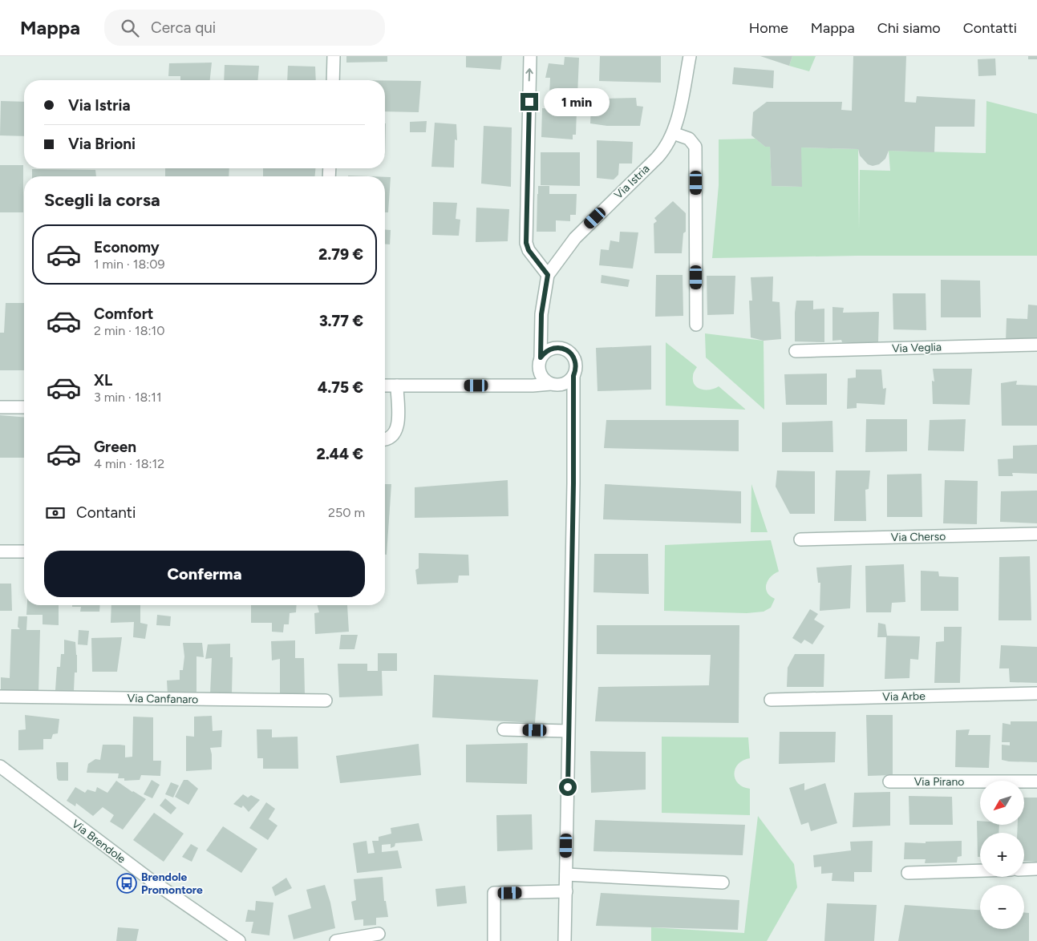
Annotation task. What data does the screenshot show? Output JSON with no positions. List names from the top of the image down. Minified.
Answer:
{"streets":{"street":["Via Istria","Via Veglia","Via Cherso","Via Arbe","Via Canfanaro","Via Pirano","Via Brendole"]},"places":{"bus stop":["Brendole Promontore"]},"north":"bottom left","page":{"header":"Mappa","search":"Cerca qui","nav":["Home","Mappa","Chi siamo","Contatti"],"banner":["Via Istria","Via Brioni"],"bubble":"1 min","heading":"Scegli la corsa","list":[{"name":"Economy","note":"1 min · 18:09","value":"2.79 €"},{"name":"Comfort","note":"2 min · 18:10","value":"3.77 €"},{"name":"XL","note":"3 min · 18:11","value":"4.75 €"},{"name":"Green","note":"4 min · 18:12","value":"2.44 €"}],"pay":["Contanti","250 m"],"buttons":"Conferma","map_buttons":["+","−"]}}
